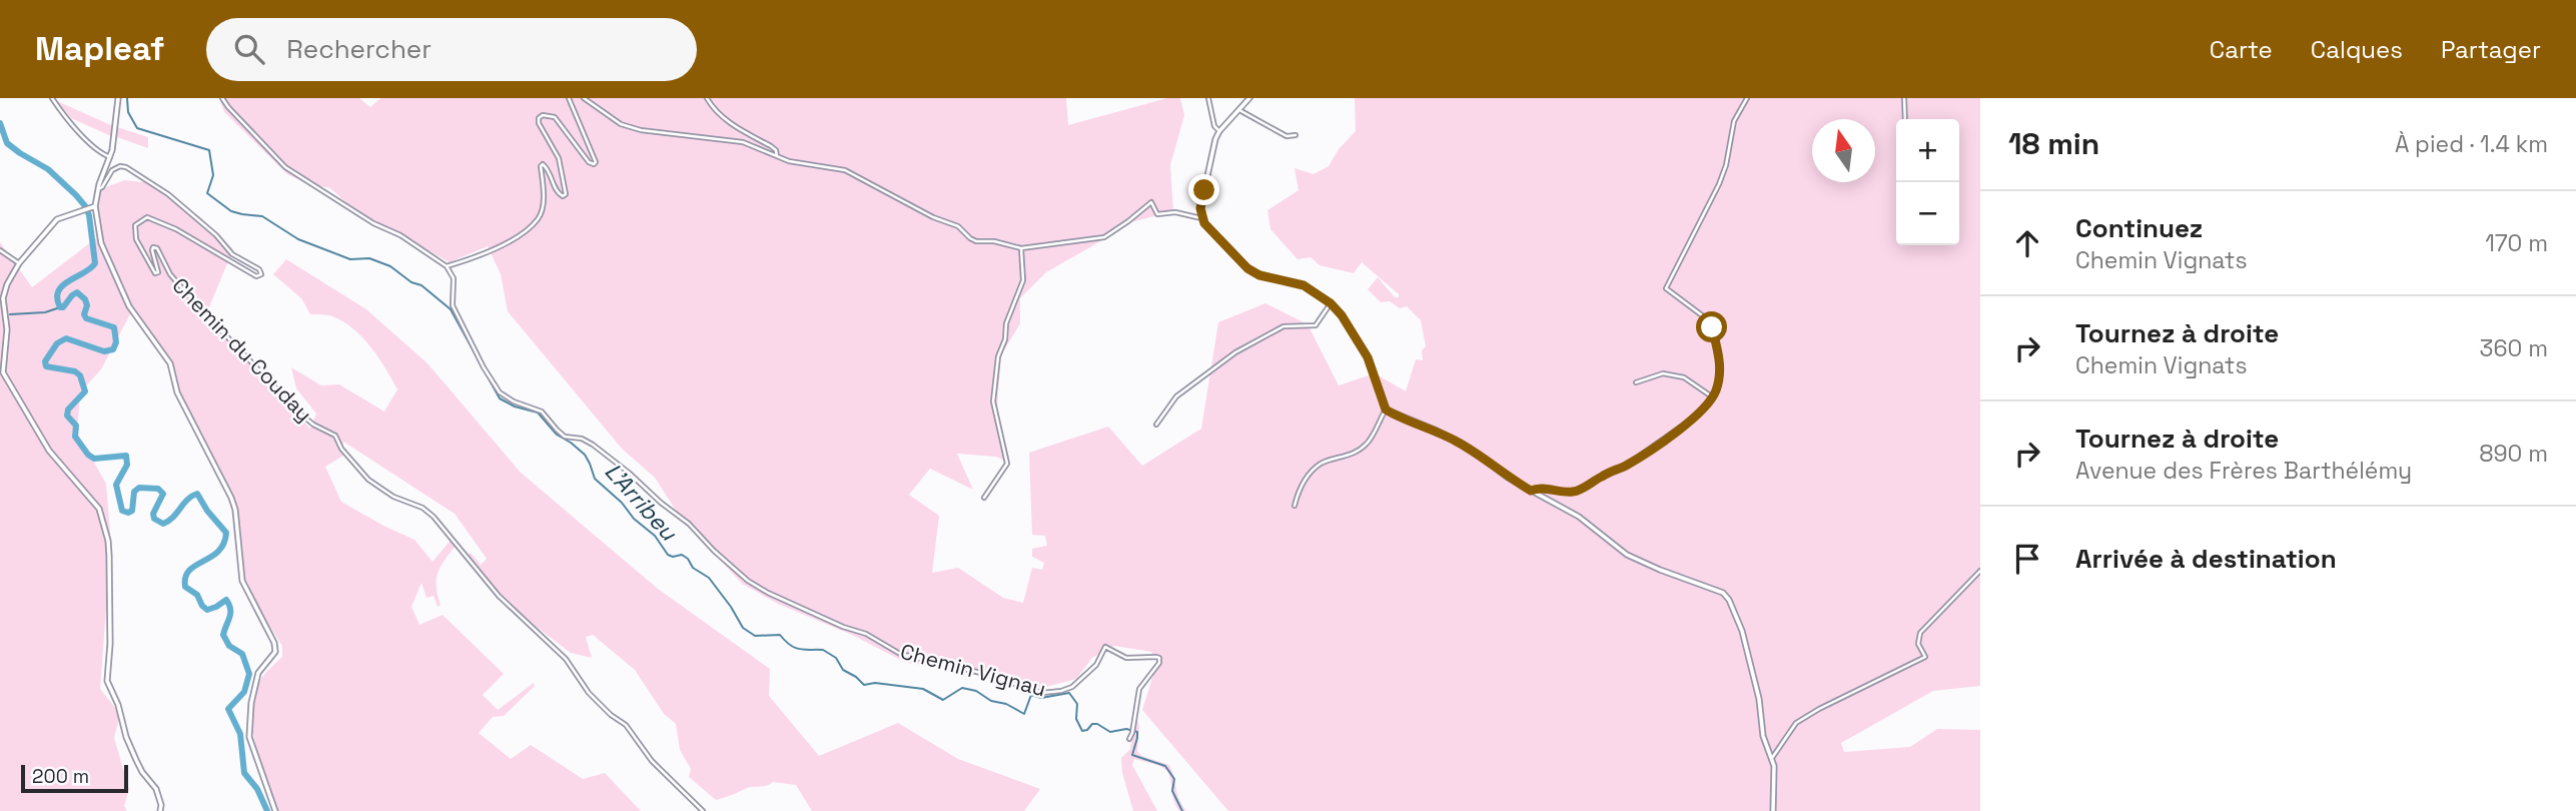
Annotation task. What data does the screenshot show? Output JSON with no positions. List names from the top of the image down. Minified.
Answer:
{"streets":{"street":["Chemin du Couday","Chemin Vignau"]},"water":["L'Arribeu"],"scale_bar":"200 m","north":"top","page":{"header":"Mapleaf","search":"Rechercher","nav":["Carte","Calques","Partager"],"heading":["18 min","À pied · 1.4 km"],"map_buttons":["+","−"],"list":[["Continuez","Chemin Vignats","170 m"],["Tournez à droite","Chemin Vignats","360 m"],["Tournez à droite","Avenue des Frères Barthélémy","890 m"],"Arrivée à destination"],"scale":"200 m"}}
